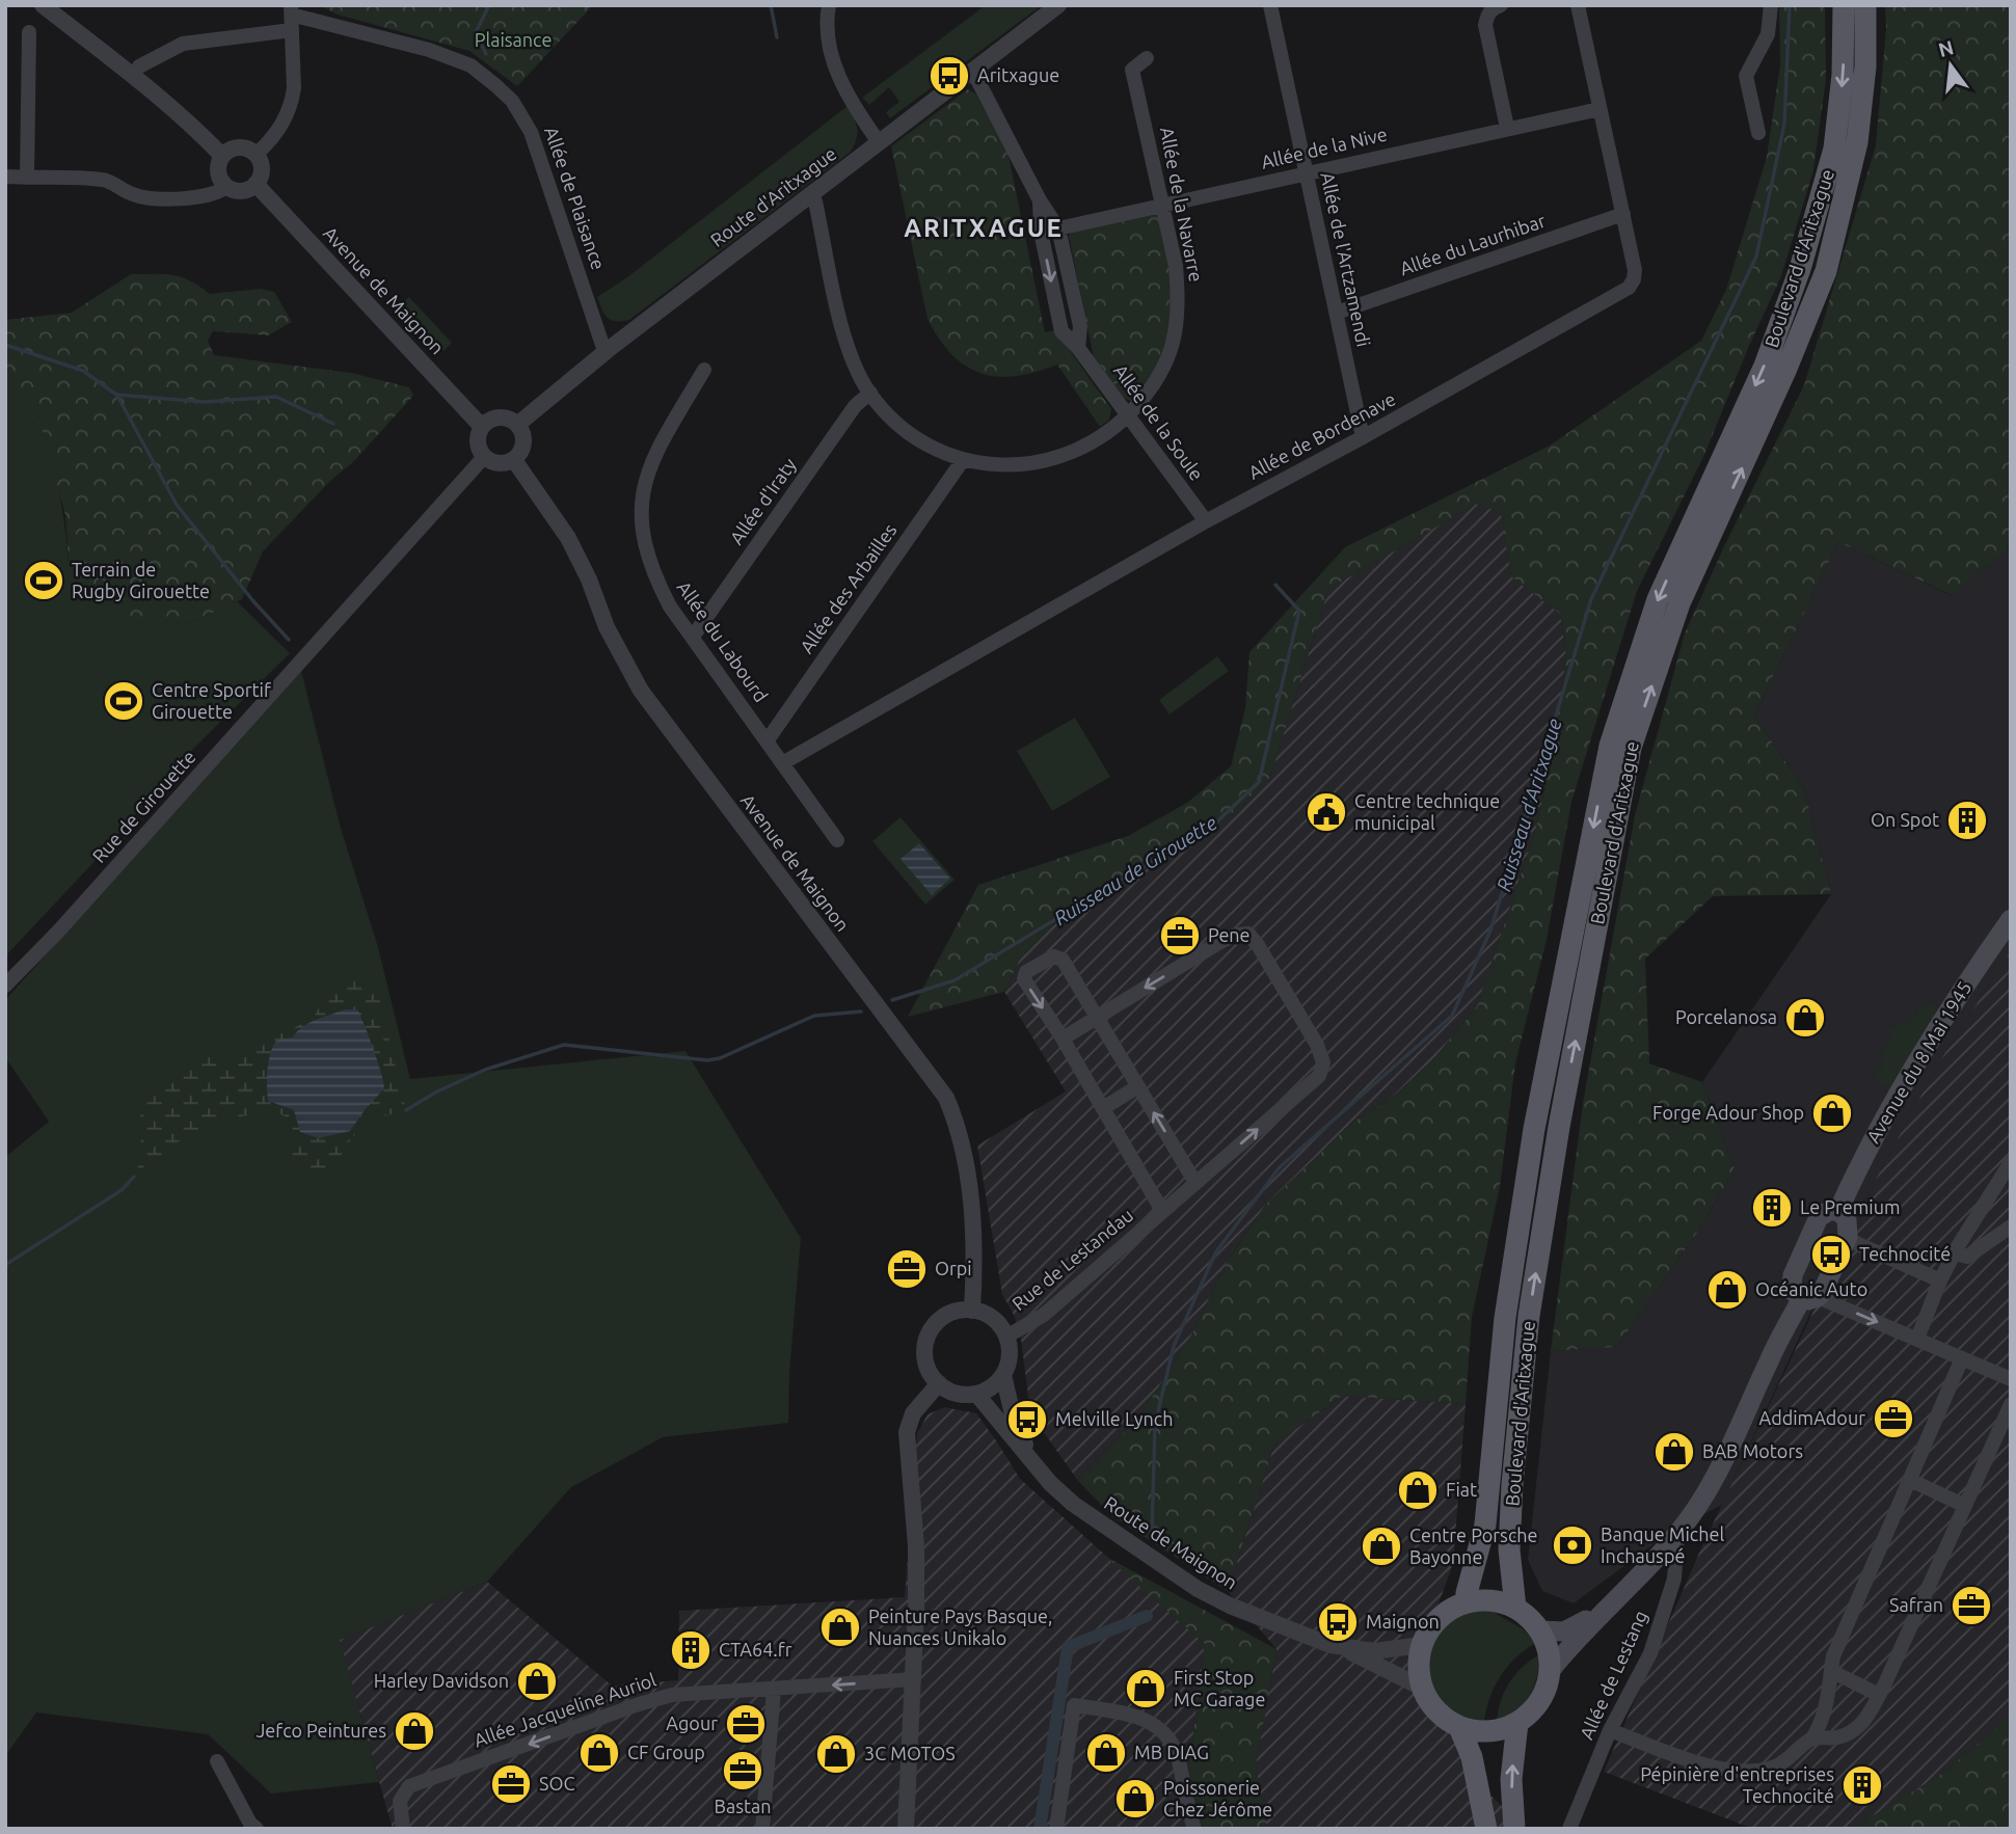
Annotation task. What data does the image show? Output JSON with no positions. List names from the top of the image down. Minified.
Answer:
{"streets":{"main road":["Boulevard d'Aritxague","Avenue du 8 Mai 1945"],"street":["Allée de la Nive","Route d'Aritxague","Allée de Plaisance","Allée de la Navarre","Allée du Laurhibar","Allée de l'Artzamendi","Avenue de Maignon","Allée de la Soule","Allée de Bordenave","Allée d'Iraty","Allée des Arbailles","Allée du Labourd","Rue de Girouette","Rue de Lestandau","Route de Maignon","Allée de Lestang","Allée Jacqueline Auriol"]},"crossings":[["Allée de la Nive","Allée de la Navarre"],["Allée de la Nive","Allée de l'Artzamendi"],["Allée de la Nive","Allée de la Soule"],["Allée de la Nive","Allée de Bordenave"],["Route d'Aritxague","Allée de Plaisance"],["Route d'Aritxague","Allée de la Navarre"],["Route d'Aritxague","Avenue de Maignon"],["Route d'Aritxague","Allée de la Soule"],["Route d'Aritxague","Rue de Girouette"],["Allée de la Navarre","Allée de la Soule"],["Allée de la Navarre","Allée d'Iraty"],["Allée de la Navarre","Allée des Arbailles"],["Allée du Laurhibar","Allée de l'Artzamendi"],["Allée du Laurhibar","Allée de Bordenave"],["Boulevard d'Aritxague","Route de Maignon"],["Allée de l'Artzamendi","Allée de Bordenave"],["Avenue de Maignon","Rue de Girouette"],["Avenue de Maignon","Rue de Lestandau"],["Avenue de Maignon","Route de Maignon"],["Allée de la Soule","Allée de Bordenave"],["Allée de Bordenave","Allée du Labourd"],["Allée d'Iraty","Allée du Labourd"],["Allée des Arbailles","Allée du Labourd"],["Rue de Lestandau","Route de Maignon"]],"one_way":["Allée Jacqueline Auriol"],"districts":["ARITXAGUE"],"water":["Ruisseau d'Aritxague","Ruisseau de Girouette"],"parks":["Plaisance"],"places":{"bus stop":["Aritxague","Technocité","Melville Lynch","Maignon"],"sports":["Terrain de Rugby Girouette","Centre Sportif Girouette"],"public building":["Centre technique municipal"],"building":["On Spot","Le Premium","CTA64.fr","Pépinière d'entreprises Technocité"],"office":["Pene","Orpi","AddimAdour","Safran","Agour","Bastan","SOC"],"shop":["Porcelanosa","Forge Adour Shop","Océanic Auto","BAB Motors","Fiat","Centre Porsche Bayonne","Peinture Pays Basque, Nuances Unikalo","Harley Davidson","First Stop MC Garage","Jefco Peintures","CF Group","MB DIAG","3C MOTOS","Poissonerie Chez Jérôme"],"bank":["Banque Michel Inchauspé"]},"north":"top"}
